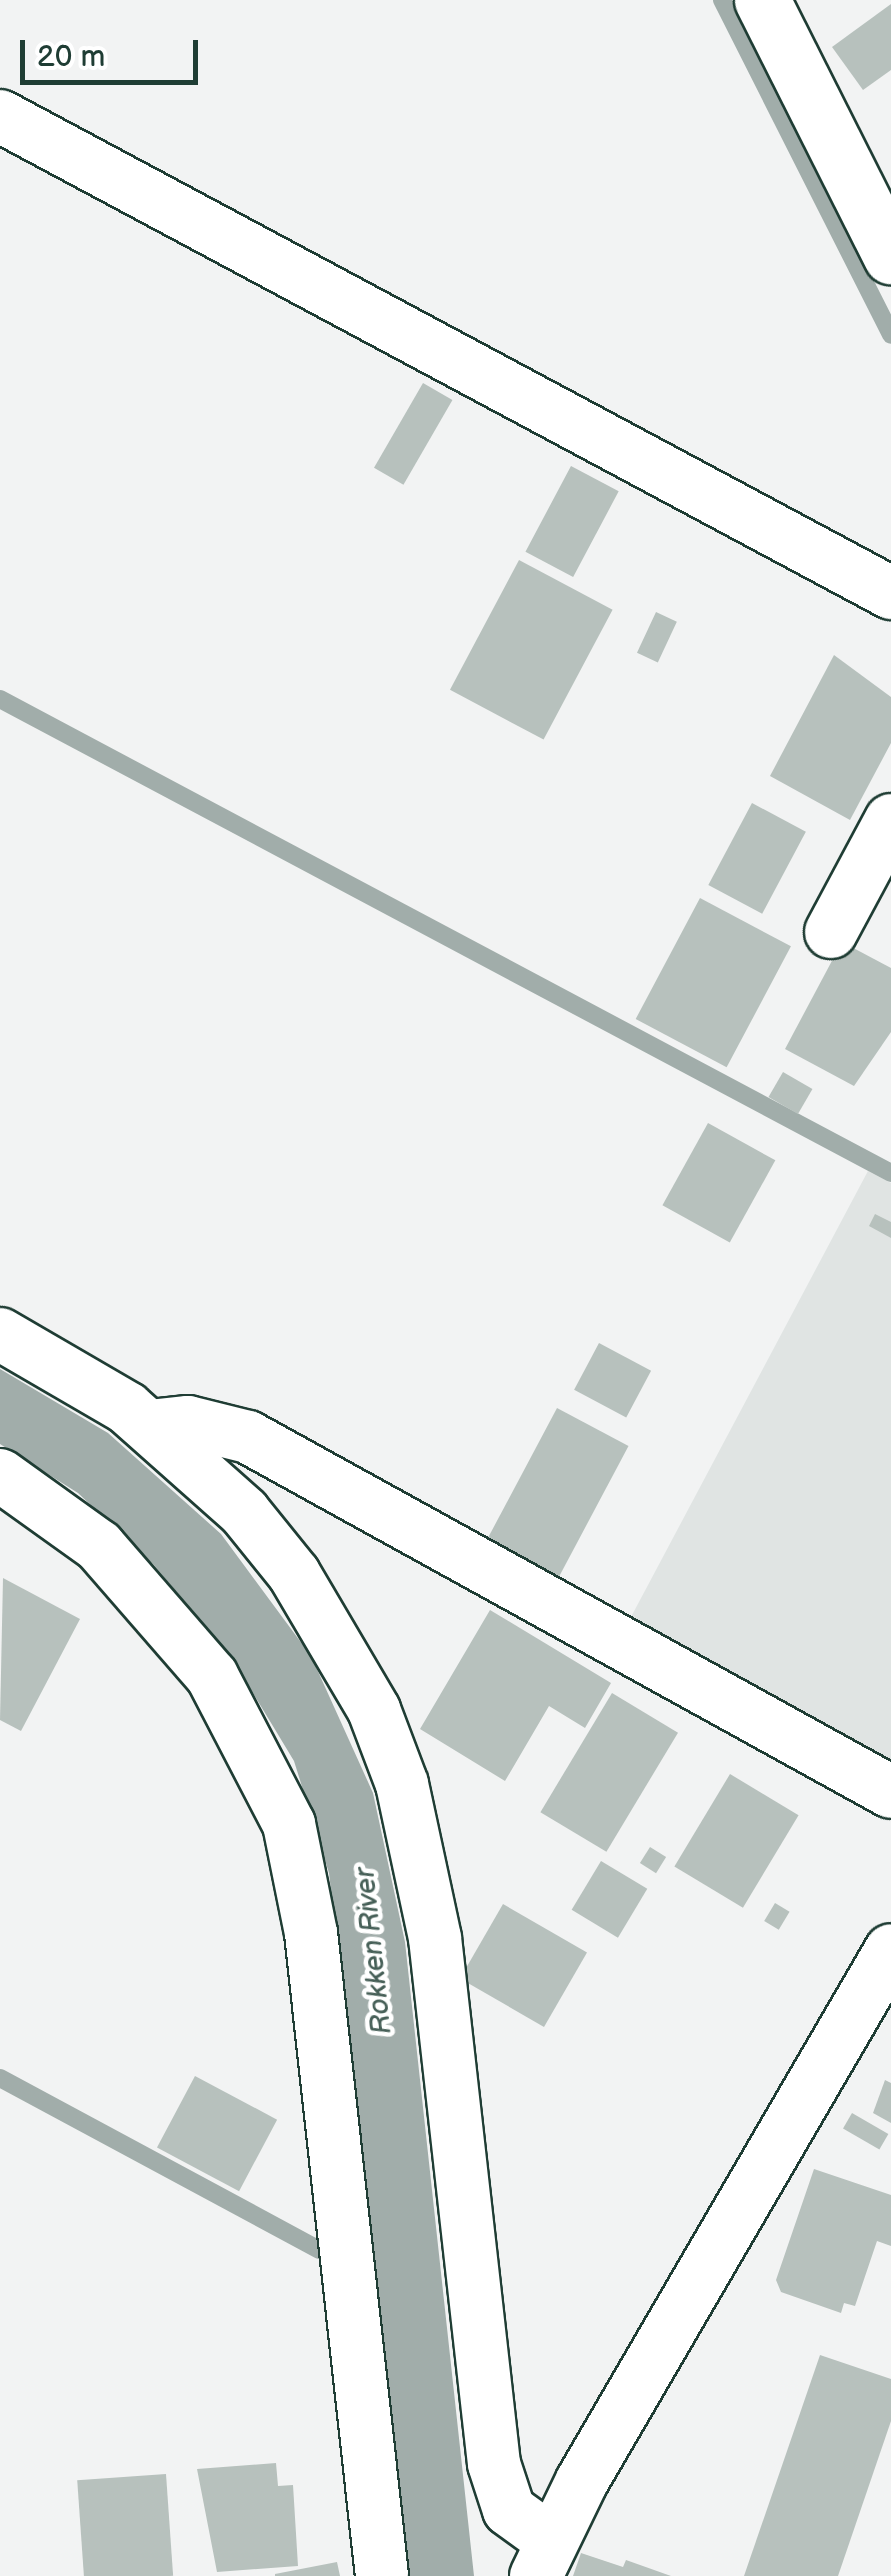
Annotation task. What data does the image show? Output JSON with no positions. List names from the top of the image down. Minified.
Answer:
{"water":["Rokken River"],"scale_bar":"20 m"}
